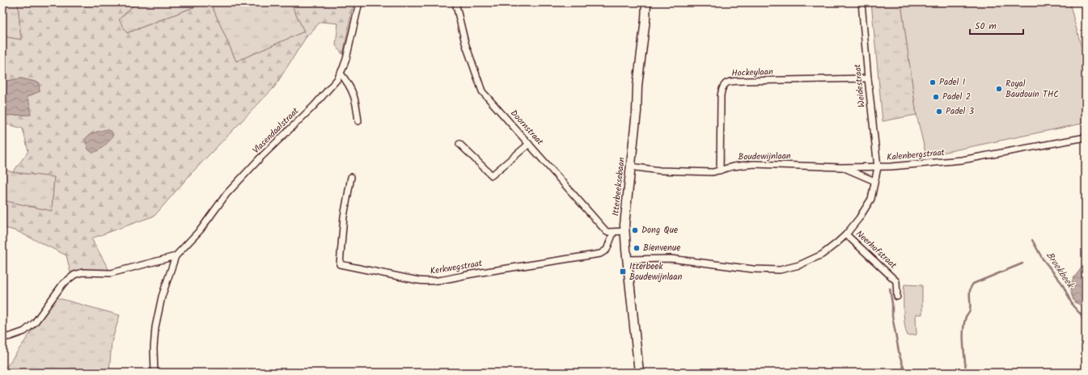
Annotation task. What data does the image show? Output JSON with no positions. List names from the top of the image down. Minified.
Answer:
{"streets":{"main road":["Itterbeeksebaan"],"street":["Hockeylaan","Weidestraat","Doornstraat","Vlasendaalstraat","Kalenbergstraat","Boudewijnlaan","Neerhofstraat","Kerkwegstraat"]},"crossings":[["Hockeylaan","Weidestraat"],["Hockeylaan","Boudewijnlaan"],["Weidestraat","Kalenbergstraat"],["Weidestraat","Boudewijnlaan"],["Doornstraat","Kerkwegstraat"],["Kalenbergstraat","Boudewijnlaan"],["Kalenbergstraat","Itterbeeksebaan"],["Kalenbergstraat","Neerhofstraat"],["Boudewijnlaan","Itterbeeksebaan"]],"water":["Broekbeek"],"places":{"other":["Padel 1","Royal Baudouin THC","Padel 2","Padel 3","Dong Que","Bienvenue"],"transit":["Itterbeek Boudewijnlaan"]},"scale_bar":"50 m"}
